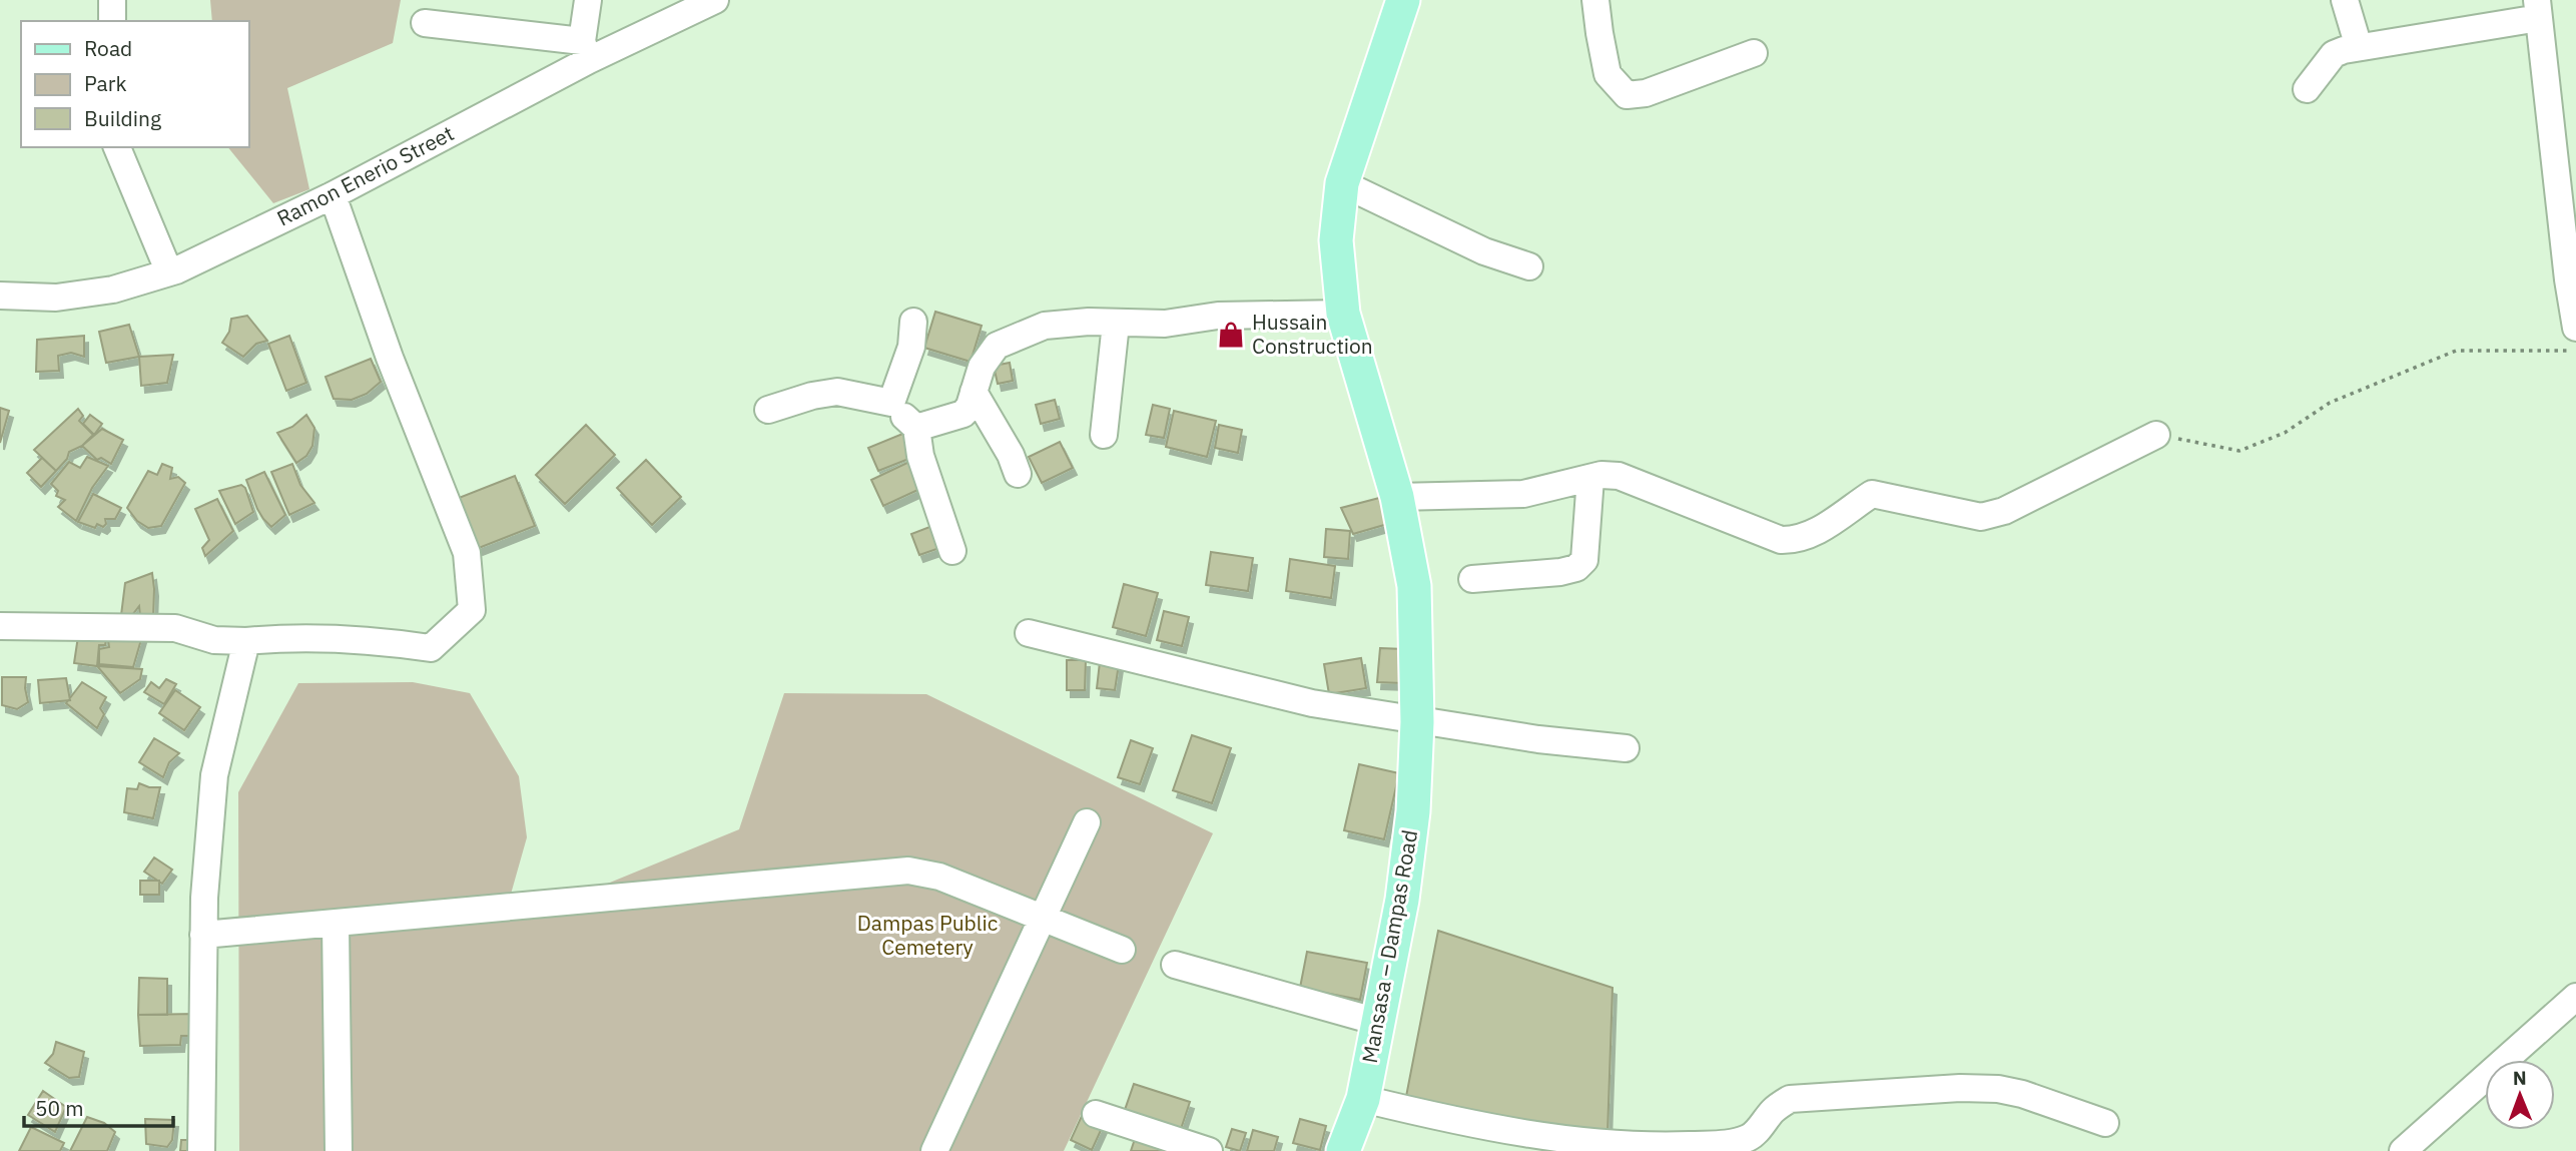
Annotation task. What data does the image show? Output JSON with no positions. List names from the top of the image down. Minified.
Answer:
{"streets":{"main road":["Mansasa – Dampas Road"],"street":["Ramon Enerio Street"]},"parks":["Dampas Public Cemetery"],"places":{"shop":["Hussain Construction"]},"legend":["Road","Park","Building"],"scale_bar":"50 m","north":"top"}
